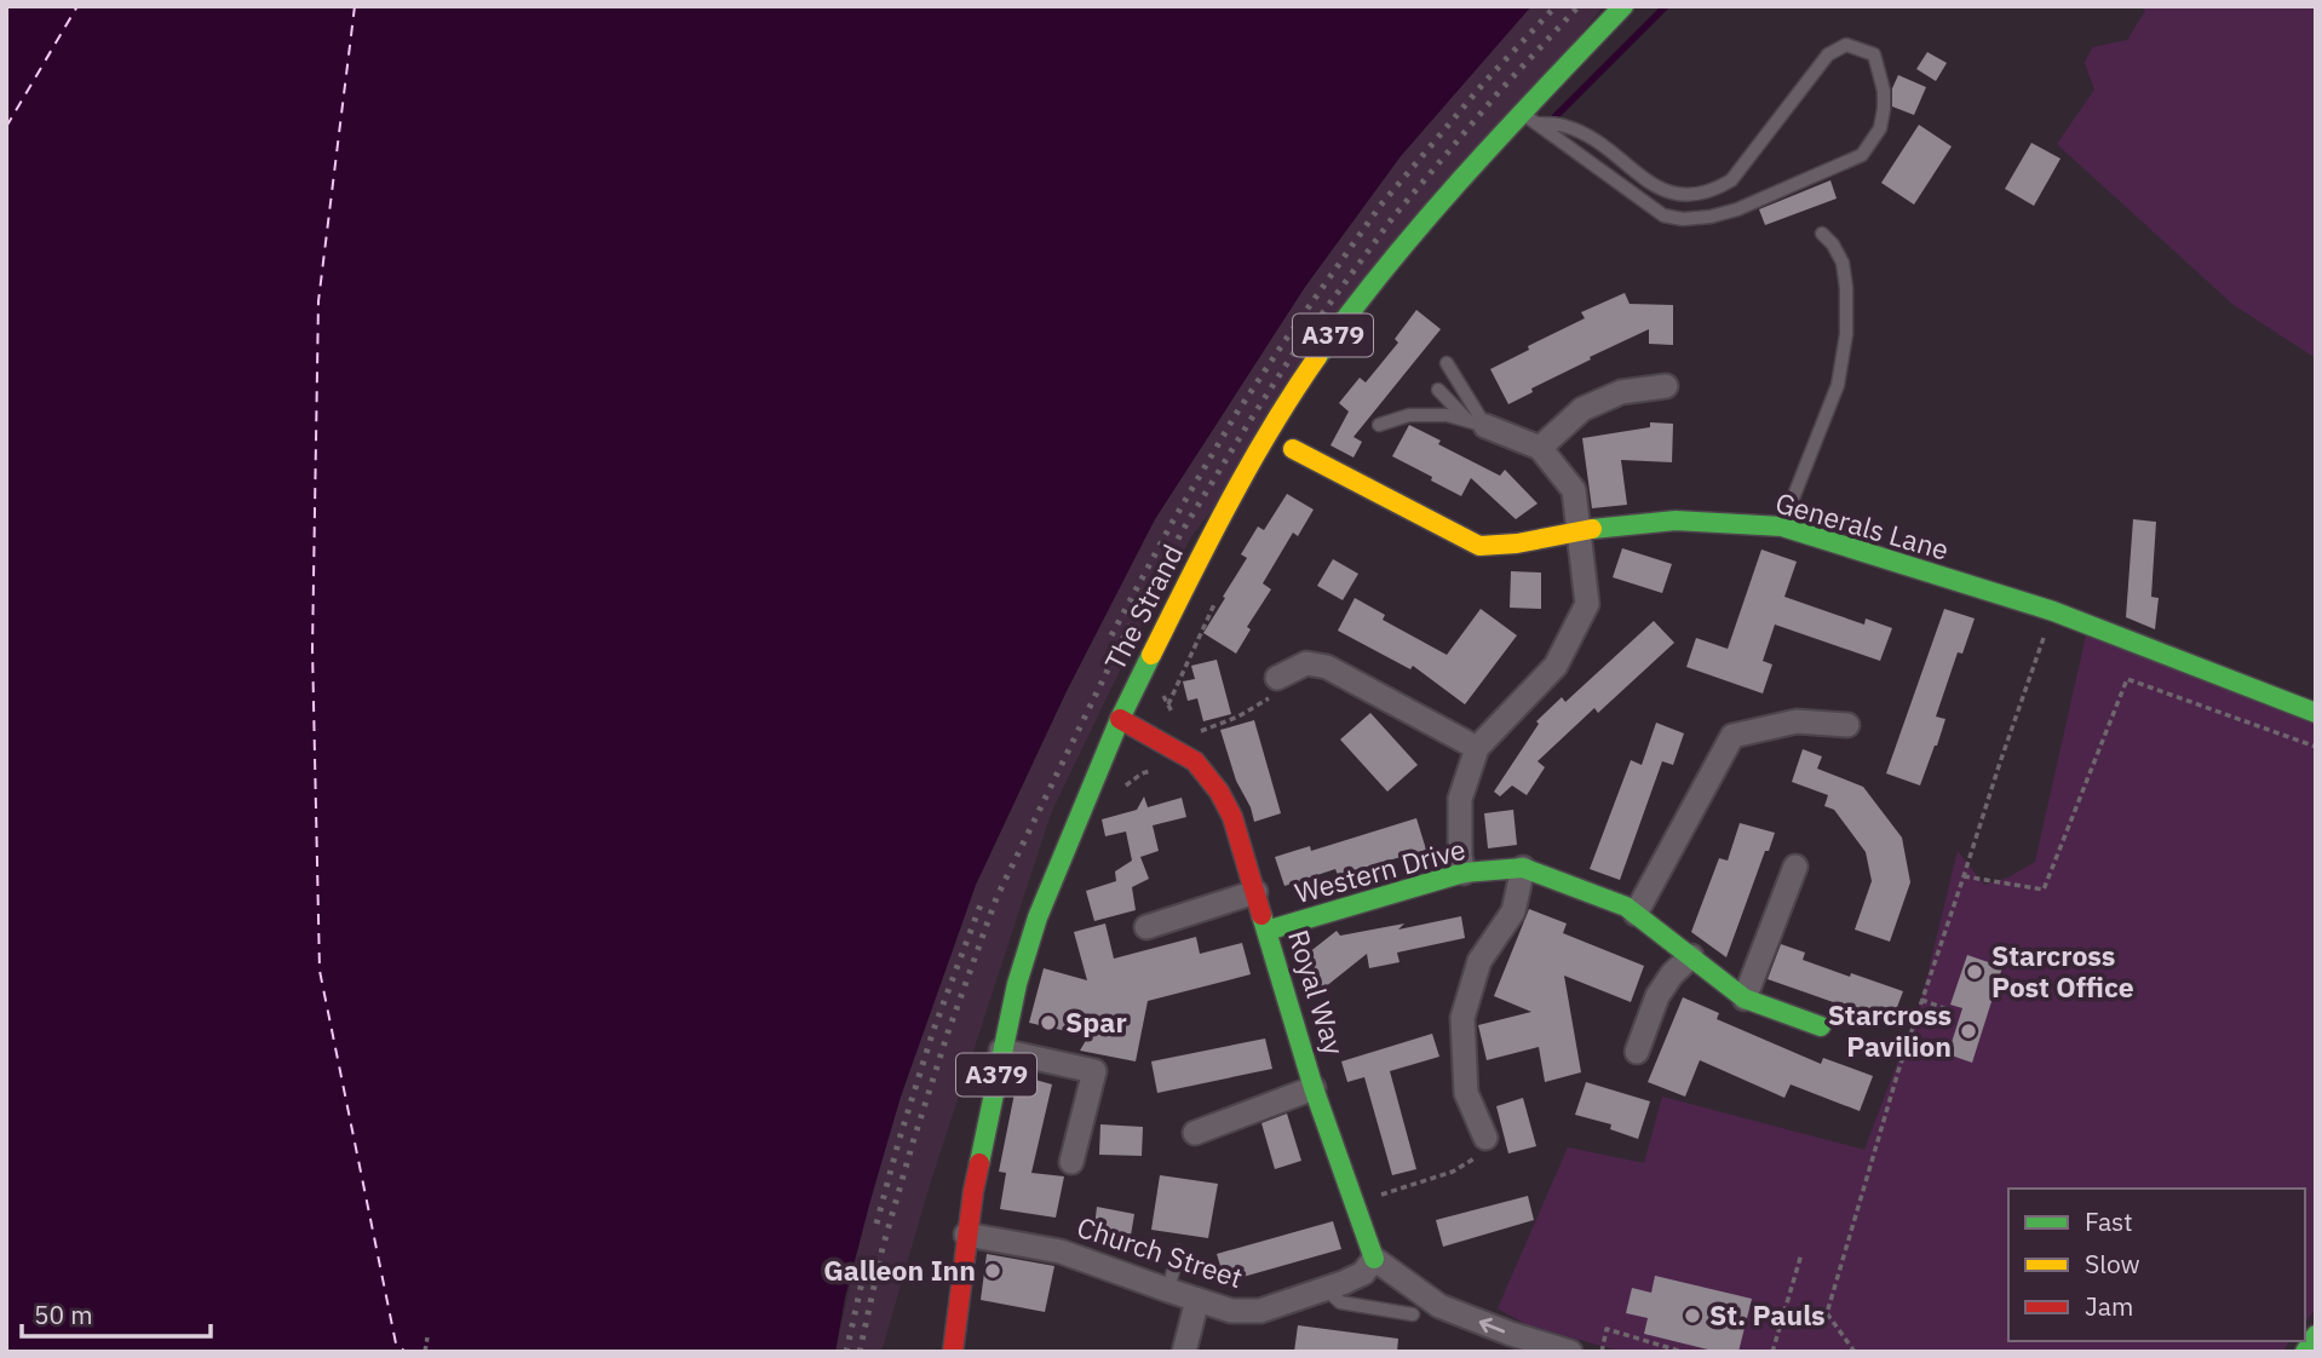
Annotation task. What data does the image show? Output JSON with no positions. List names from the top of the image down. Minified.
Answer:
{"streets":{"street":["A379","Generals Lane","The Strand","Western Drive","Royal Way","Church Street"]},"crossings":[["The Strand","Royal Way"],["The Strand","Church Street"],["Western Drive","Royal Way"],["Royal Way","Church Street"]],"places":["Starcross Post Office","Spar","Starcross Pavilion","Galleon Inn","St. Pauls"],"legend":["Fast","Slow","Jam"],"scale_bar":"50 m"}
